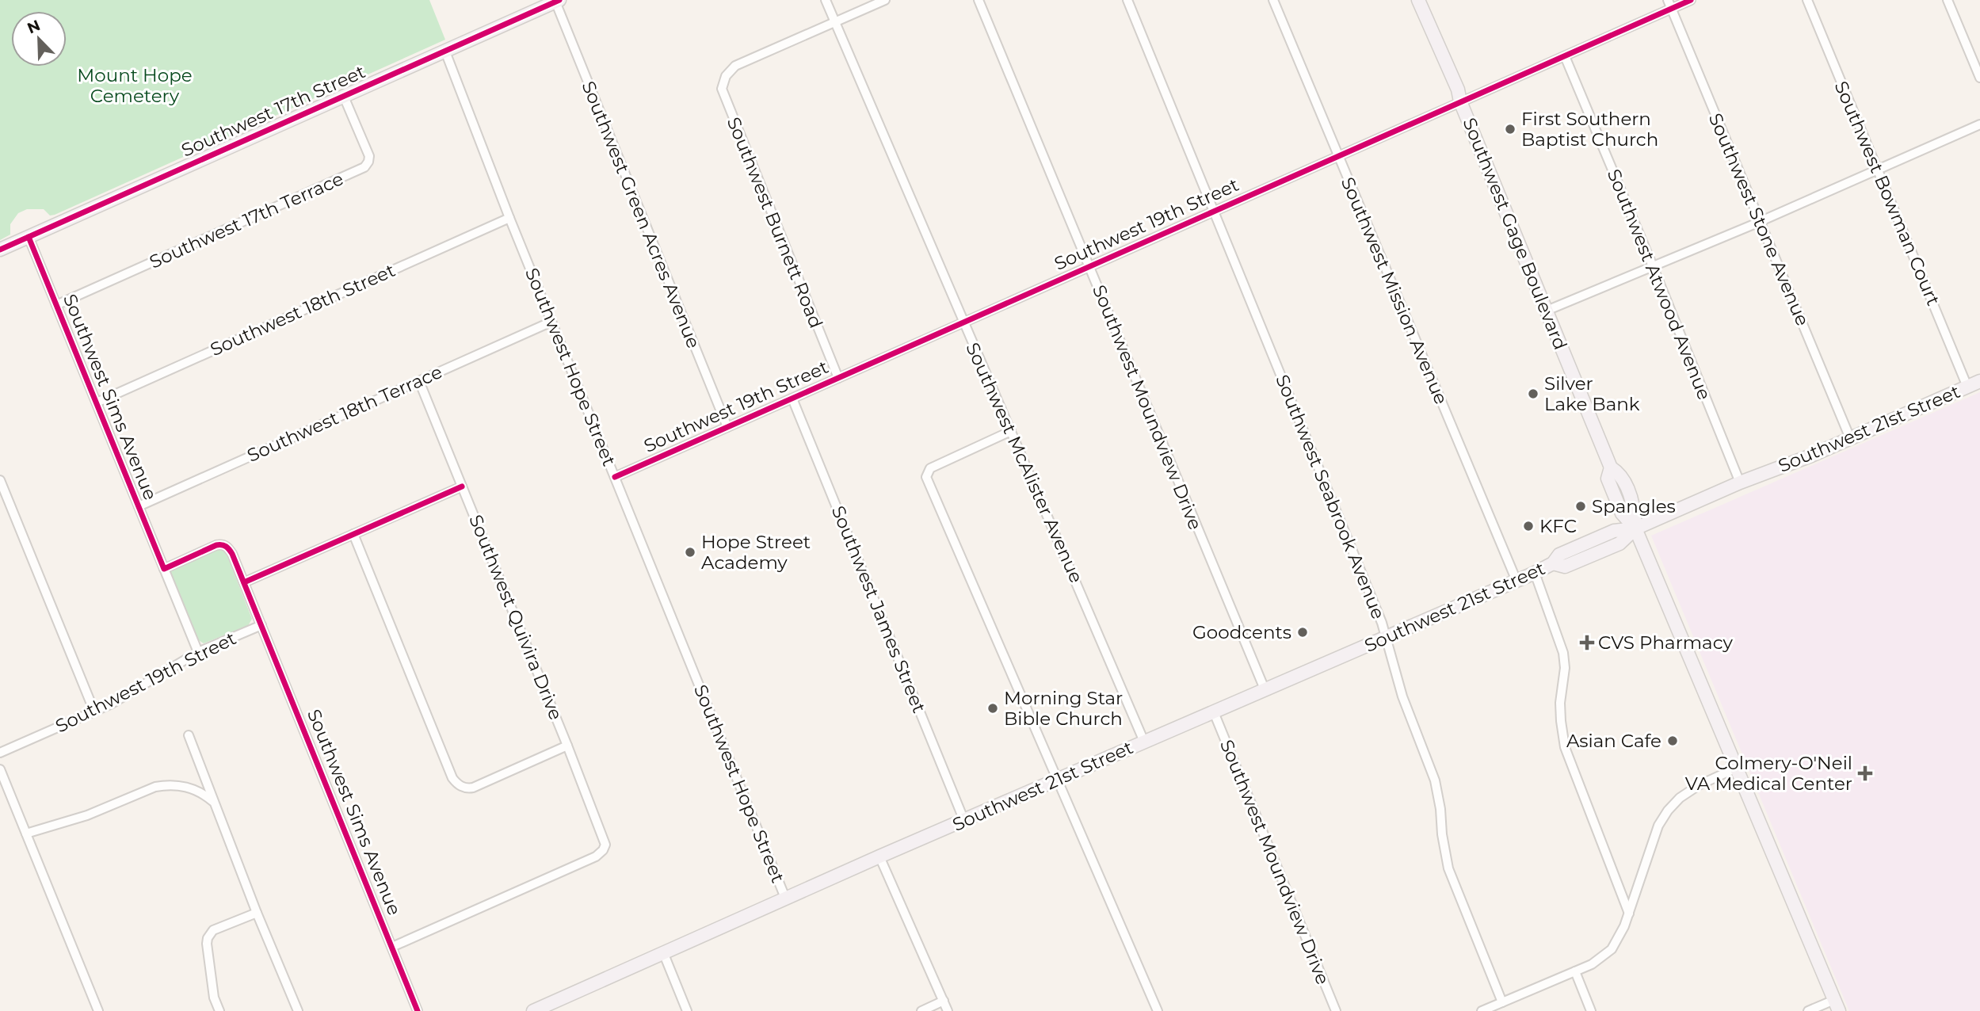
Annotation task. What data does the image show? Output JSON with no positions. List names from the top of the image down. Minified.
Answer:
{"streets":{"main road":["Southwest 17th Street","Southwest Gage Boulevard","Southwest 21st Street"],"street":["Southwest Bowman Court","Southwest Green Acres Avenue","Southwest Stone Avenue","Southwest 17th Terrace","Southwest Burnett Road","Southwest 19th Street","Southwest Atwood Avenue","Southwest Mission Avenue","Southwest 18th Street","Southwest Hope Street","Southwest Sims Avenue","Southwest Moundview Drive","Southwest 18th Terrace","Southwest McAlister Avenue","Southwest Seabrook Avenue","Southwest James Street","Southwest Quivira Drive"]},"crossings":[["Southwest 17th Street","Southwest Green Acres Avenue"],["Southwest 17th Street","Southwest 17th Terrace"],["Southwest 17th Street","Southwest Hope Street"],["Southwest 17th Street","Southwest Sims Avenue"],["Southwest Bowman Court","Southwest 21st Street"],["Southwest Green Acres Avenue","Southwest 19th Street"],["Southwest Stone Avenue","Southwest 19th Street"],["Southwest Stone Avenue","Southwest 21st Street"],["Southwest 17th Terrace","Southwest Sims Avenue"],["Southwest Burnett Road","Southwest 19th Street"],["Southwest Burnett Road","Southwest McAlister Avenue"],["Southwest 19th Street","Southwest Gage Boulevard"],["Southwest 19th Street","Southwest Atwood Avenue"],["Southwest 19th Street","Southwest Mission Avenue"],["Southwest 19th Street","Southwest Hope Street"],["Southwest 19th Street","Southwest Sims Avenue"],["Southwest 19th Street","Southwest Moundview Drive"],["Southwest 19th Street","Southwest McAlister Avenue"],["Southwest 19th Street","Southwest Seabrook Avenue"],["Southwest 19th Street","Southwest James Street"],["Southwest Gage Boulevard","Southwest 21st Street"],["Southwest Atwood Avenue","Southwest 21st Street"],["Southwest Mission Avenue","Southwest 21st Street"],["Southwest 18th Street","Southwest Hope Street"],["Southwest 18th Street","Southwest Sims Avenue"],["Southwest Hope Street","Southwest 18th Terrace"],["Southwest Hope Street","Southwest 21st Street"],["Southwest Sims Avenue","Southwest 18th Terrace"],["Southwest Sims Avenue","Southwest Quivira Drive"],["Southwest Moundview Drive","Southwest 21st Street"],["Southwest 18th Terrace","Southwest Quivira Drive"],["Southwest 21st Street","Southwest McAlister Avenue"],["Southwest 21st Street","Southwest Seabrook Avenue"],["Southwest 21st Street","Southwest James Street"]],"parks":["Mount Hope Cemetery"],"places":{"other":["First Southern Baptist Church","Silver Lake Bank","Spangles","KFC","Hope Street Academy","Goodcents","Morning Star Bible Church","Asian Cafe"],"health":["CVS Pharmacy","Colmery-O'Neil VA Medical Center"]},"north":"top left"}
